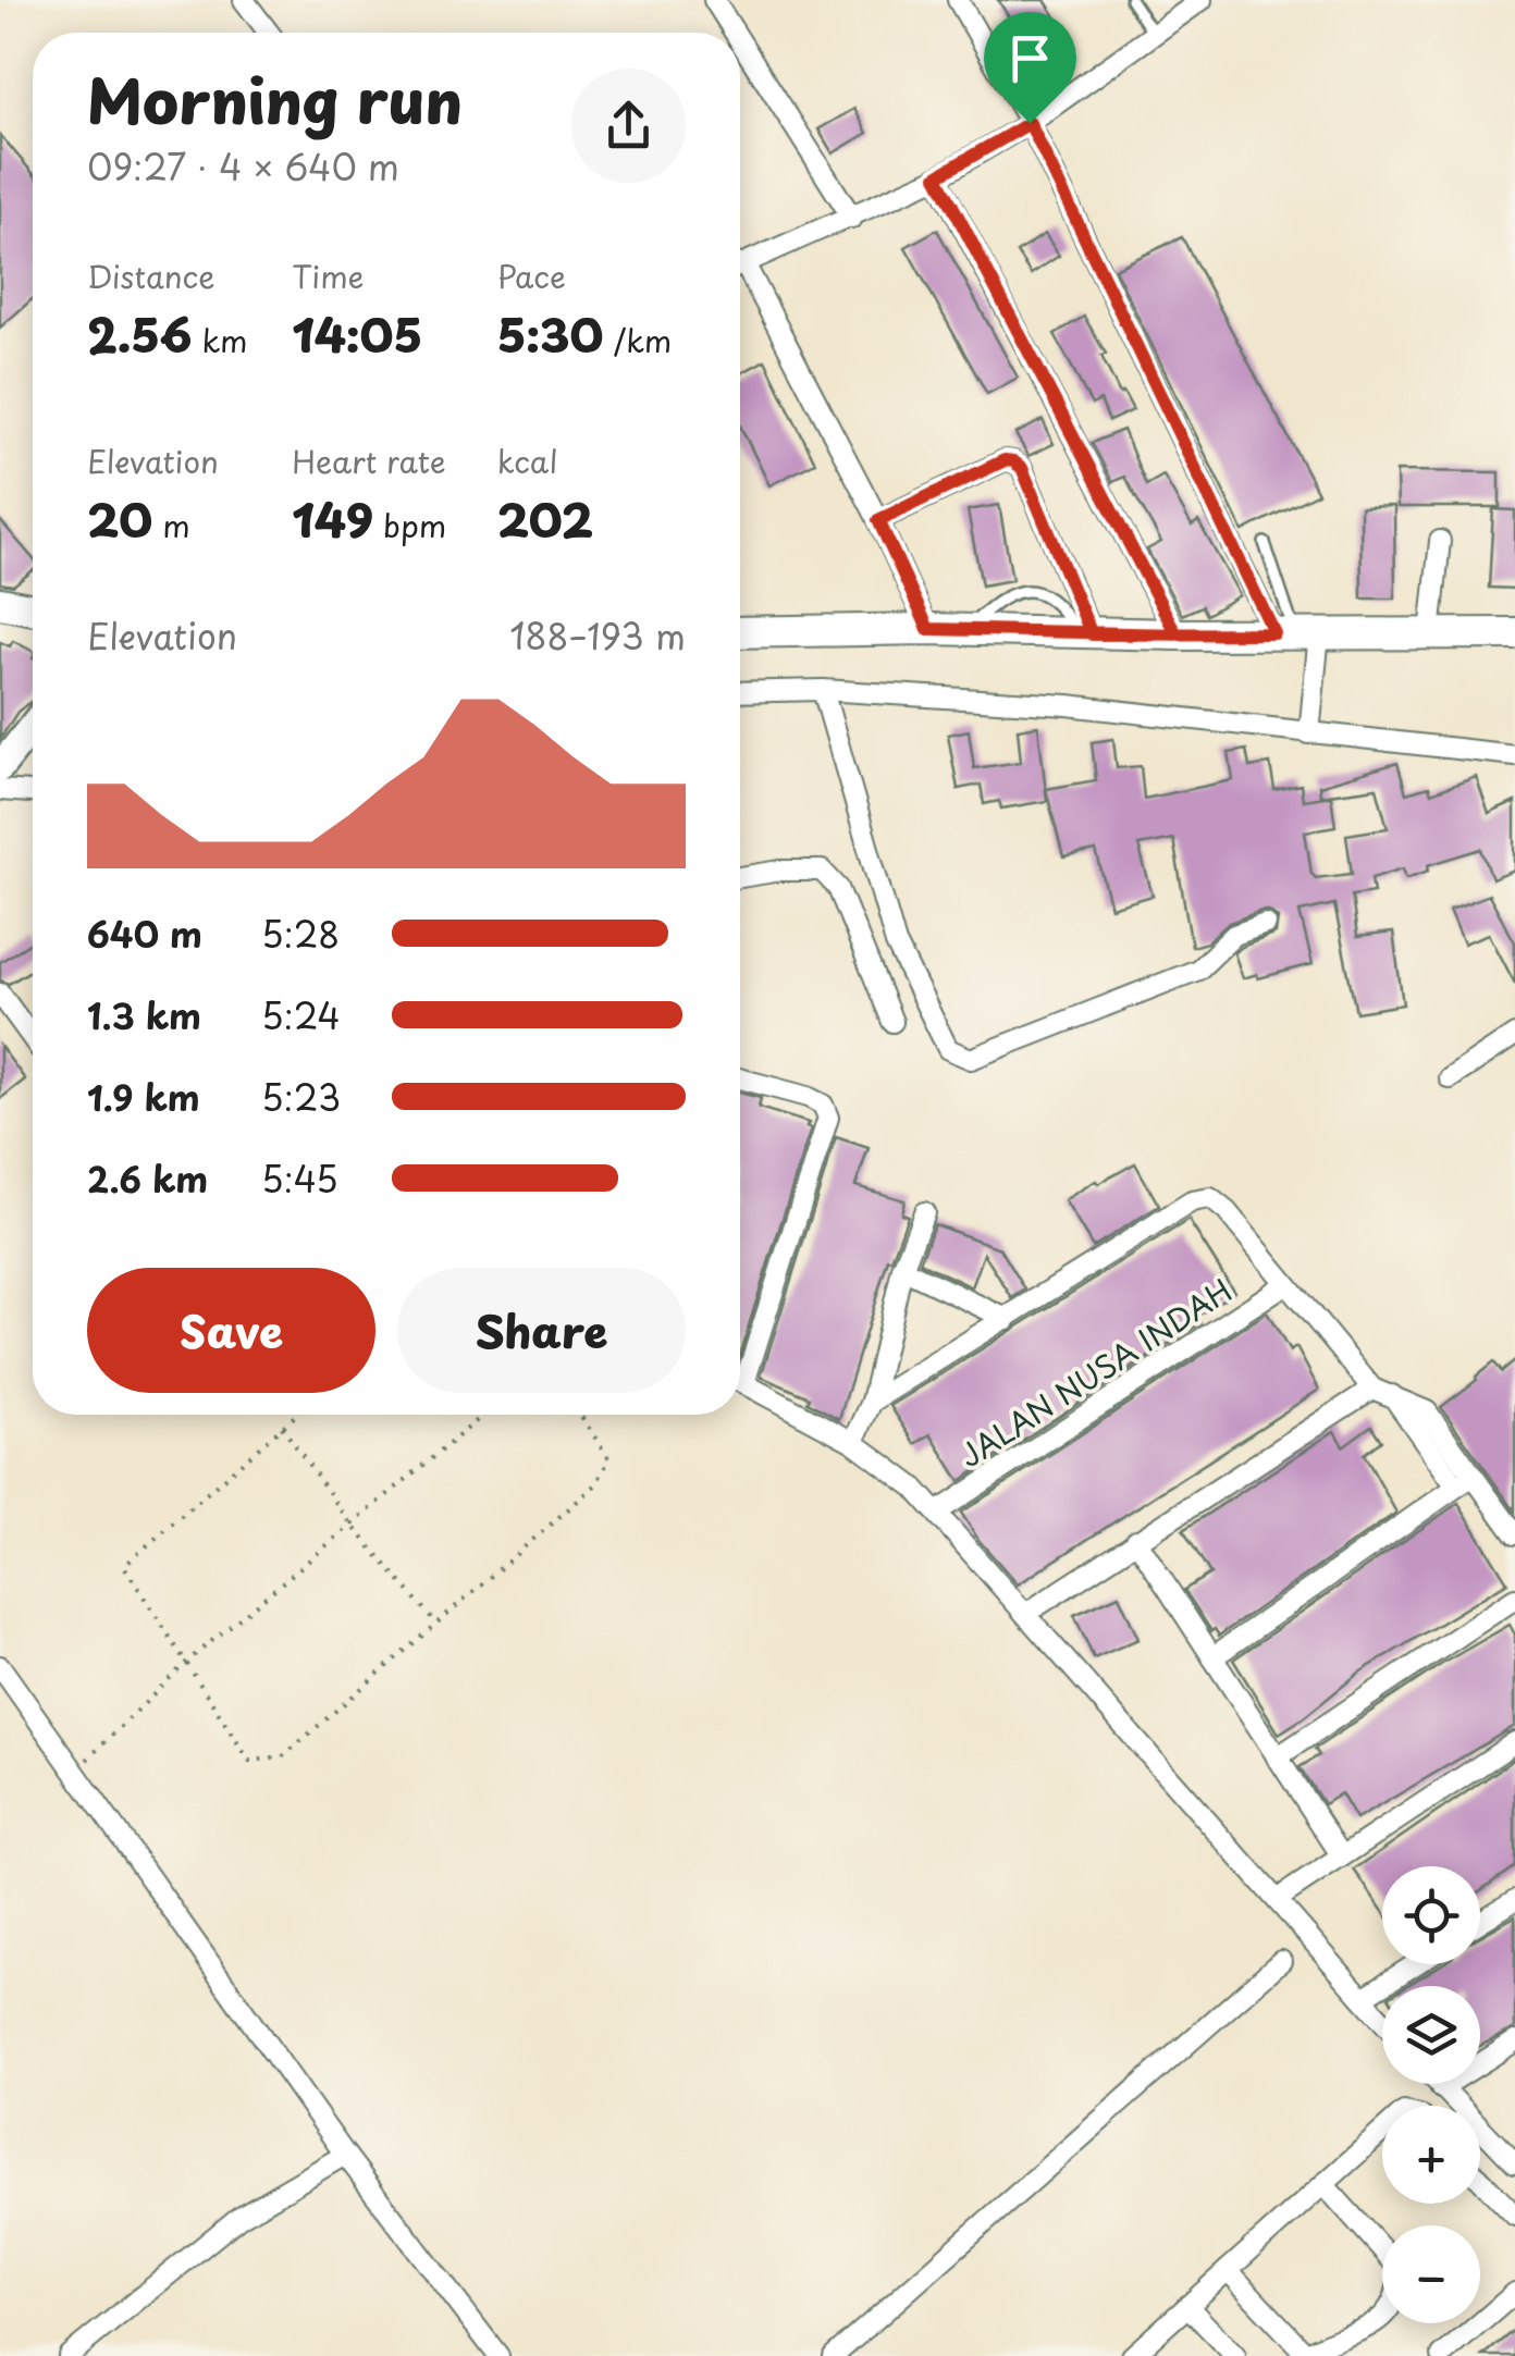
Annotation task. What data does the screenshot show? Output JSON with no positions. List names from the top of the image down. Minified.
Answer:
{"streets":{"street":["JALAN NUSA INDAH"]},"page":{"heading":["Morning run","09:27 · 4 × 640 m"],"stats":[["Distance","2.56 km"],["Time","14:05"],["Pace","5:30 /km"],["Elevation","20 m"],["Heart rate","149 bpm"],["kcal","202"]],"chart":["Elevation","188–193 m"],"list":[{"name":"640 m","note":"5:28"},{"name":"1.3 km","note":"5:24"},{"name":"1.9 km","note":"5:23"},{"name":"2.6 km","note":"5:45"}],"buttons":["Save","Share"],"map_buttons":["+","−"]}}
